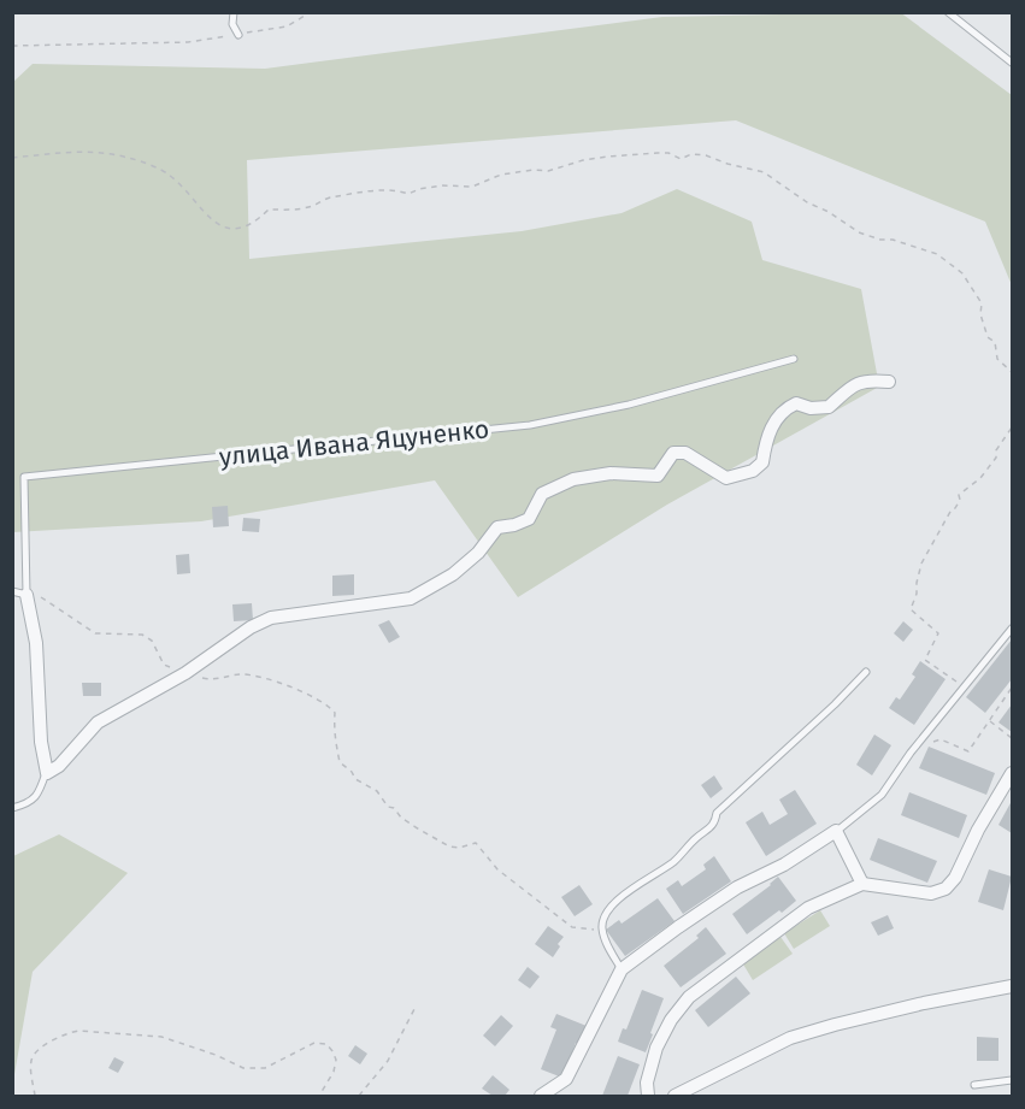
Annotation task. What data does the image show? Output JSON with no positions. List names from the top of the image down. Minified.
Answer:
{"streets":{"lane":["улица Ивана Яцуненко"]}}
